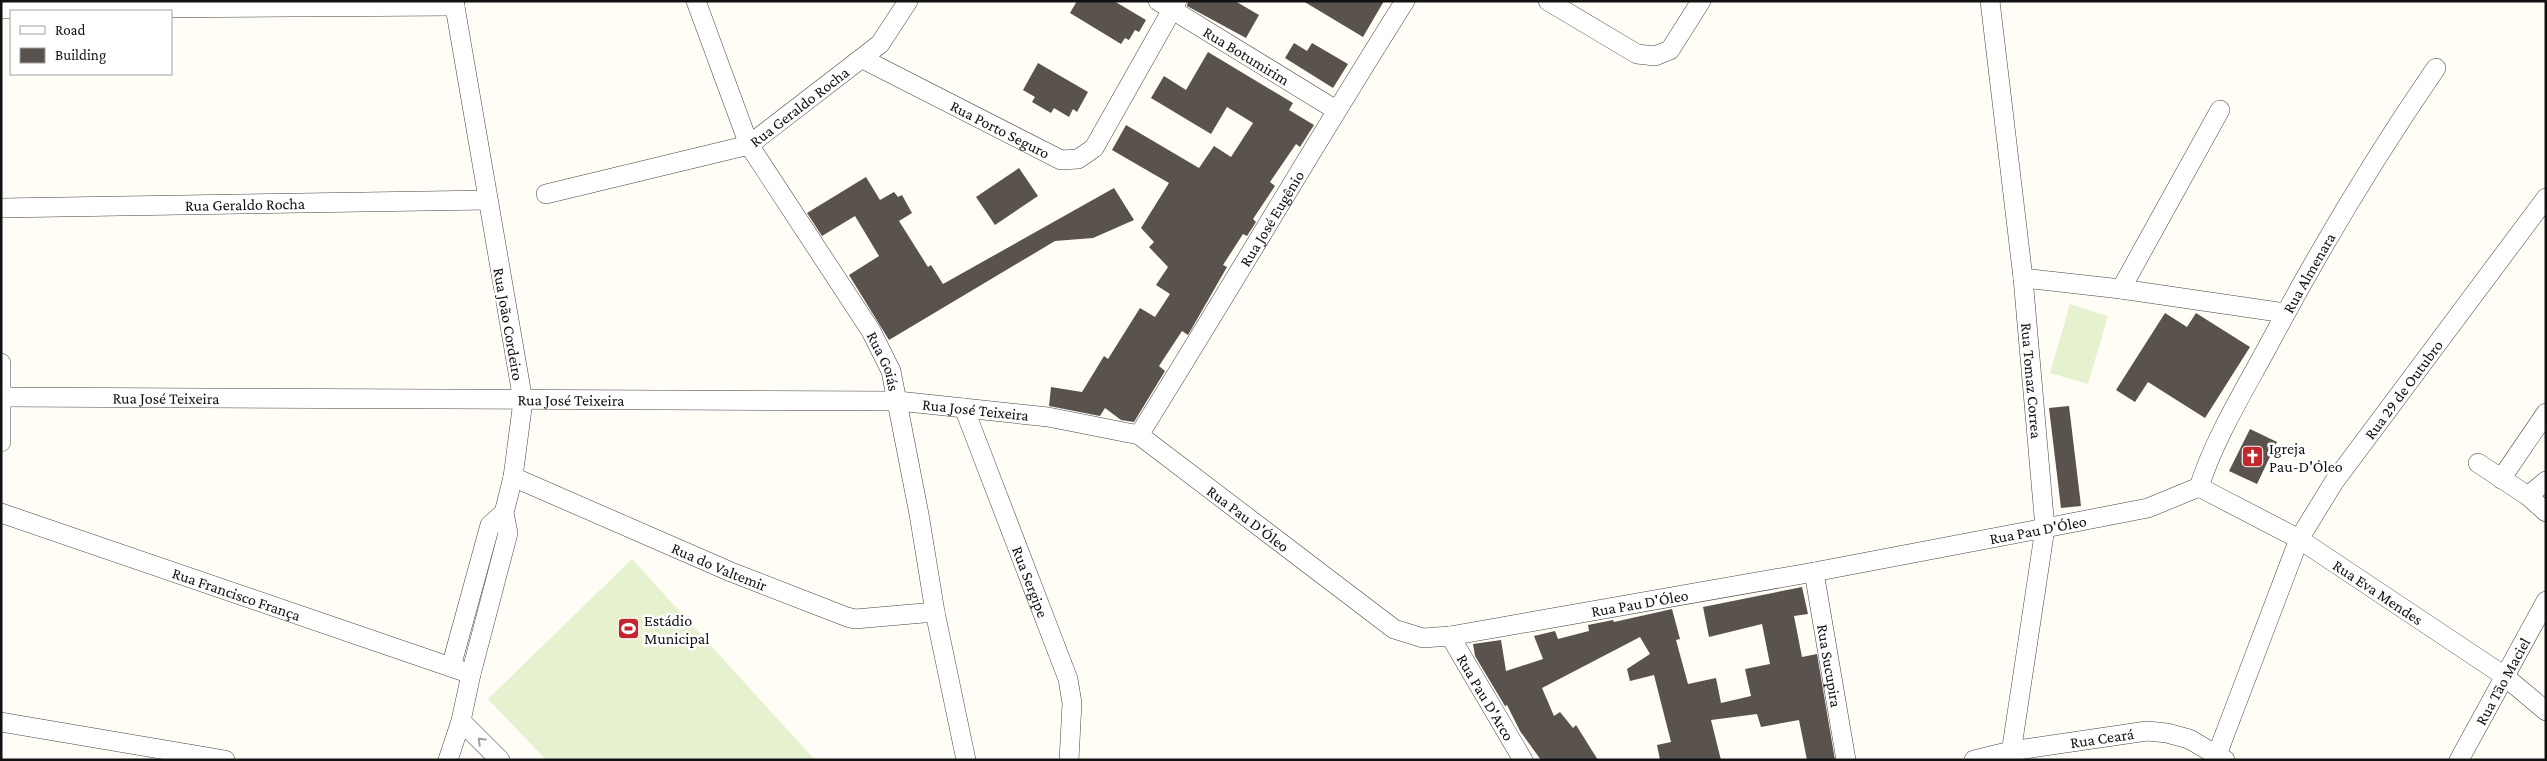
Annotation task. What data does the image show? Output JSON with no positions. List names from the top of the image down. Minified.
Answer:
{"streets":{"street":["Rua Botumirim","Rua Geraldo Rocha","Rua Porto Seguro","Rua José Eugênio","Rua Almenara","Rua João Cordeiro","Rua Goiás","Rua Tomaz Correa","Rua 29 de Outubro","Rua José Teixeira","Rua Pau D'Óleo","Rua do Valtemir","Rua Sergipe","Rua Eva Mendes","Rua Francisco França","Rua Sucupira","Rua Tão Maciel","Rua Pau D'Arco","Rua Ceará"]},"crossings":[["Rua Botumirim","Rua Porto Seguro"],["Rua Botumirim","Rua José Eugênio"],["Rua Geraldo Rocha","Rua Porto Seguro"],["Rua Geraldo Rocha","Rua João Cordeiro"],["Rua Geraldo Rocha","Rua Goiás"],["Rua José Eugênio","Rua José Teixeira"],["Rua José Eugênio","Rua Pau D'Óleo"],["Rua Almenara","Rua Pau D'Óleo"],["Rua Almenara","Rua Eva Mendes"],["Rua João Cordeiro","Rua José Teixeira"],["Rua João Cordeiro","Rua do Valtemir"],["Rua João Cordeiro","Rua Francisco França"],["Rua Goiás","Rua José Teixeira"],["Rua Goiás","Rua do Valtemir"],["Rua Tomaz Correa","Rua Pau D'Óleo"],["Rua Tomaz Correa","Rua Ceará"],["Rua 29 de Outubro","Rua Eva Mendes"],["Rua 29 de Outubro","Rua Ceará"],["Rua José Teixeira","Rua Pau D'Óleo"],["Rua José Teixeira","Rua Sergipe"],["Rua Pau D'Óleo","Rua Eva Mendes"],["Rua Pau D'Óleo","Rua Sucupira"],["Rua Pau D'Óleo","Rua Pau D'Arco"],["Rua Eva Mendes","Rua Tão Maciel"]],"places":{"church":["Igreja Pau-D'Óleo"],"sports":["Estádio Municipal"]},"legend":["Road","Building"]}
